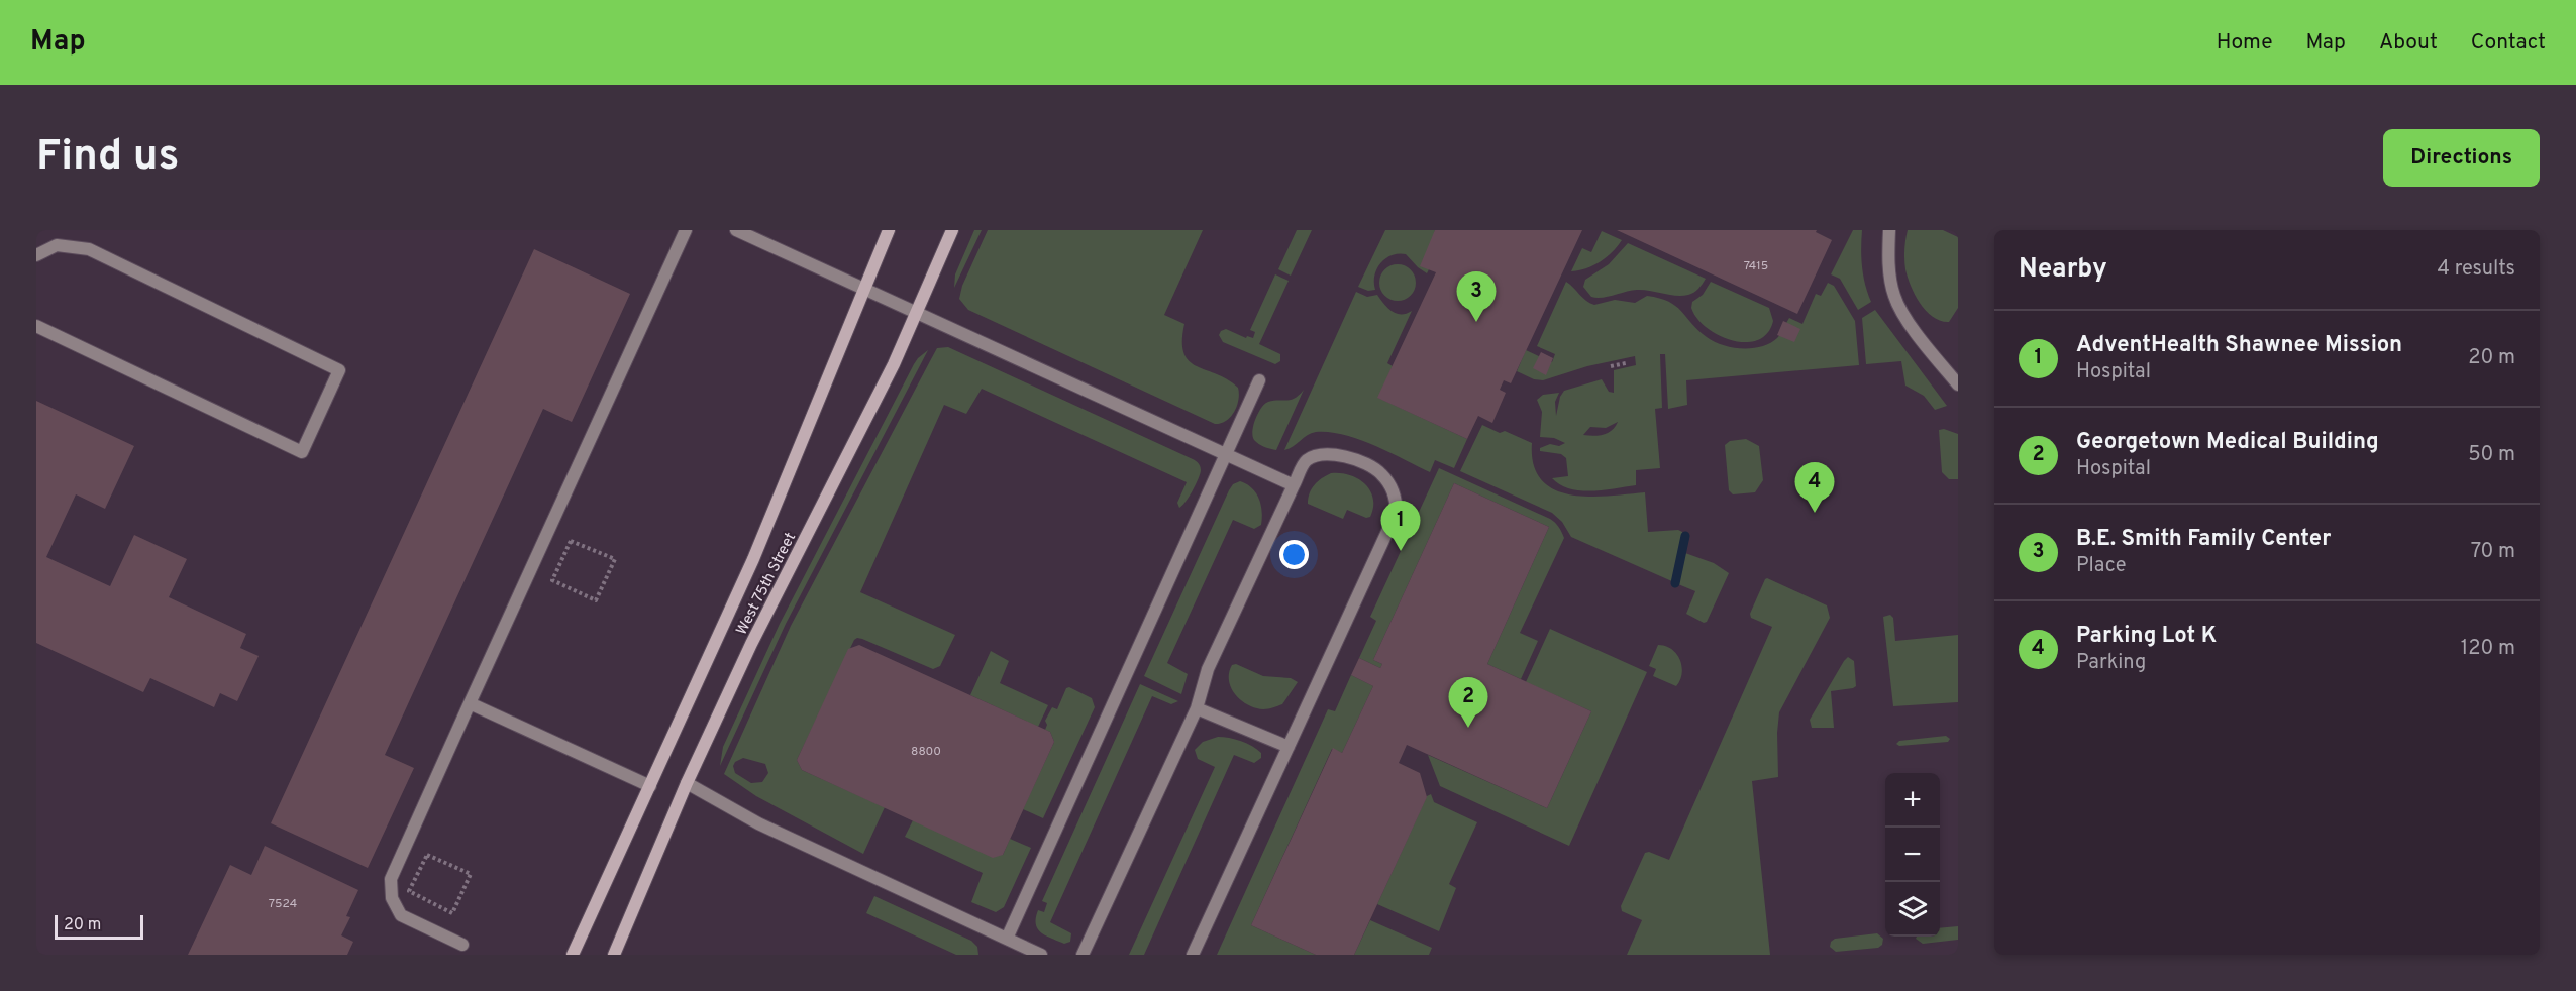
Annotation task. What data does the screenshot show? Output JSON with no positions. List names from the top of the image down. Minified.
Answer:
{"streets":{"main road":["West 75th Street"]},"house_numbers":["7415","8800","7524"],"scale_bar":"20 m","page":{"header":"Map","nav":["Home","Map","About","Contact"],"buttons":"Directions","title":"Find us","heading":["Nearby","4 results"],"pins":["3","4","1","2"],"list":[{"mark":"1","name":"AdventHealth Shawnee Mission","note":"Hospital","value":"20 m"},{"mark":"2","name":"Georgetown Medical Building","note":"Hospital","value":"50 m"},{"mark":"3","name":"B.E. Smith Family Center","note":"Place","value":"70 m"},{"mark":"4","name":"Parking Lot K","note":"Parking","value":"120 m"}],"map_buttons":["+","−"],"scale":"20 m"}}
